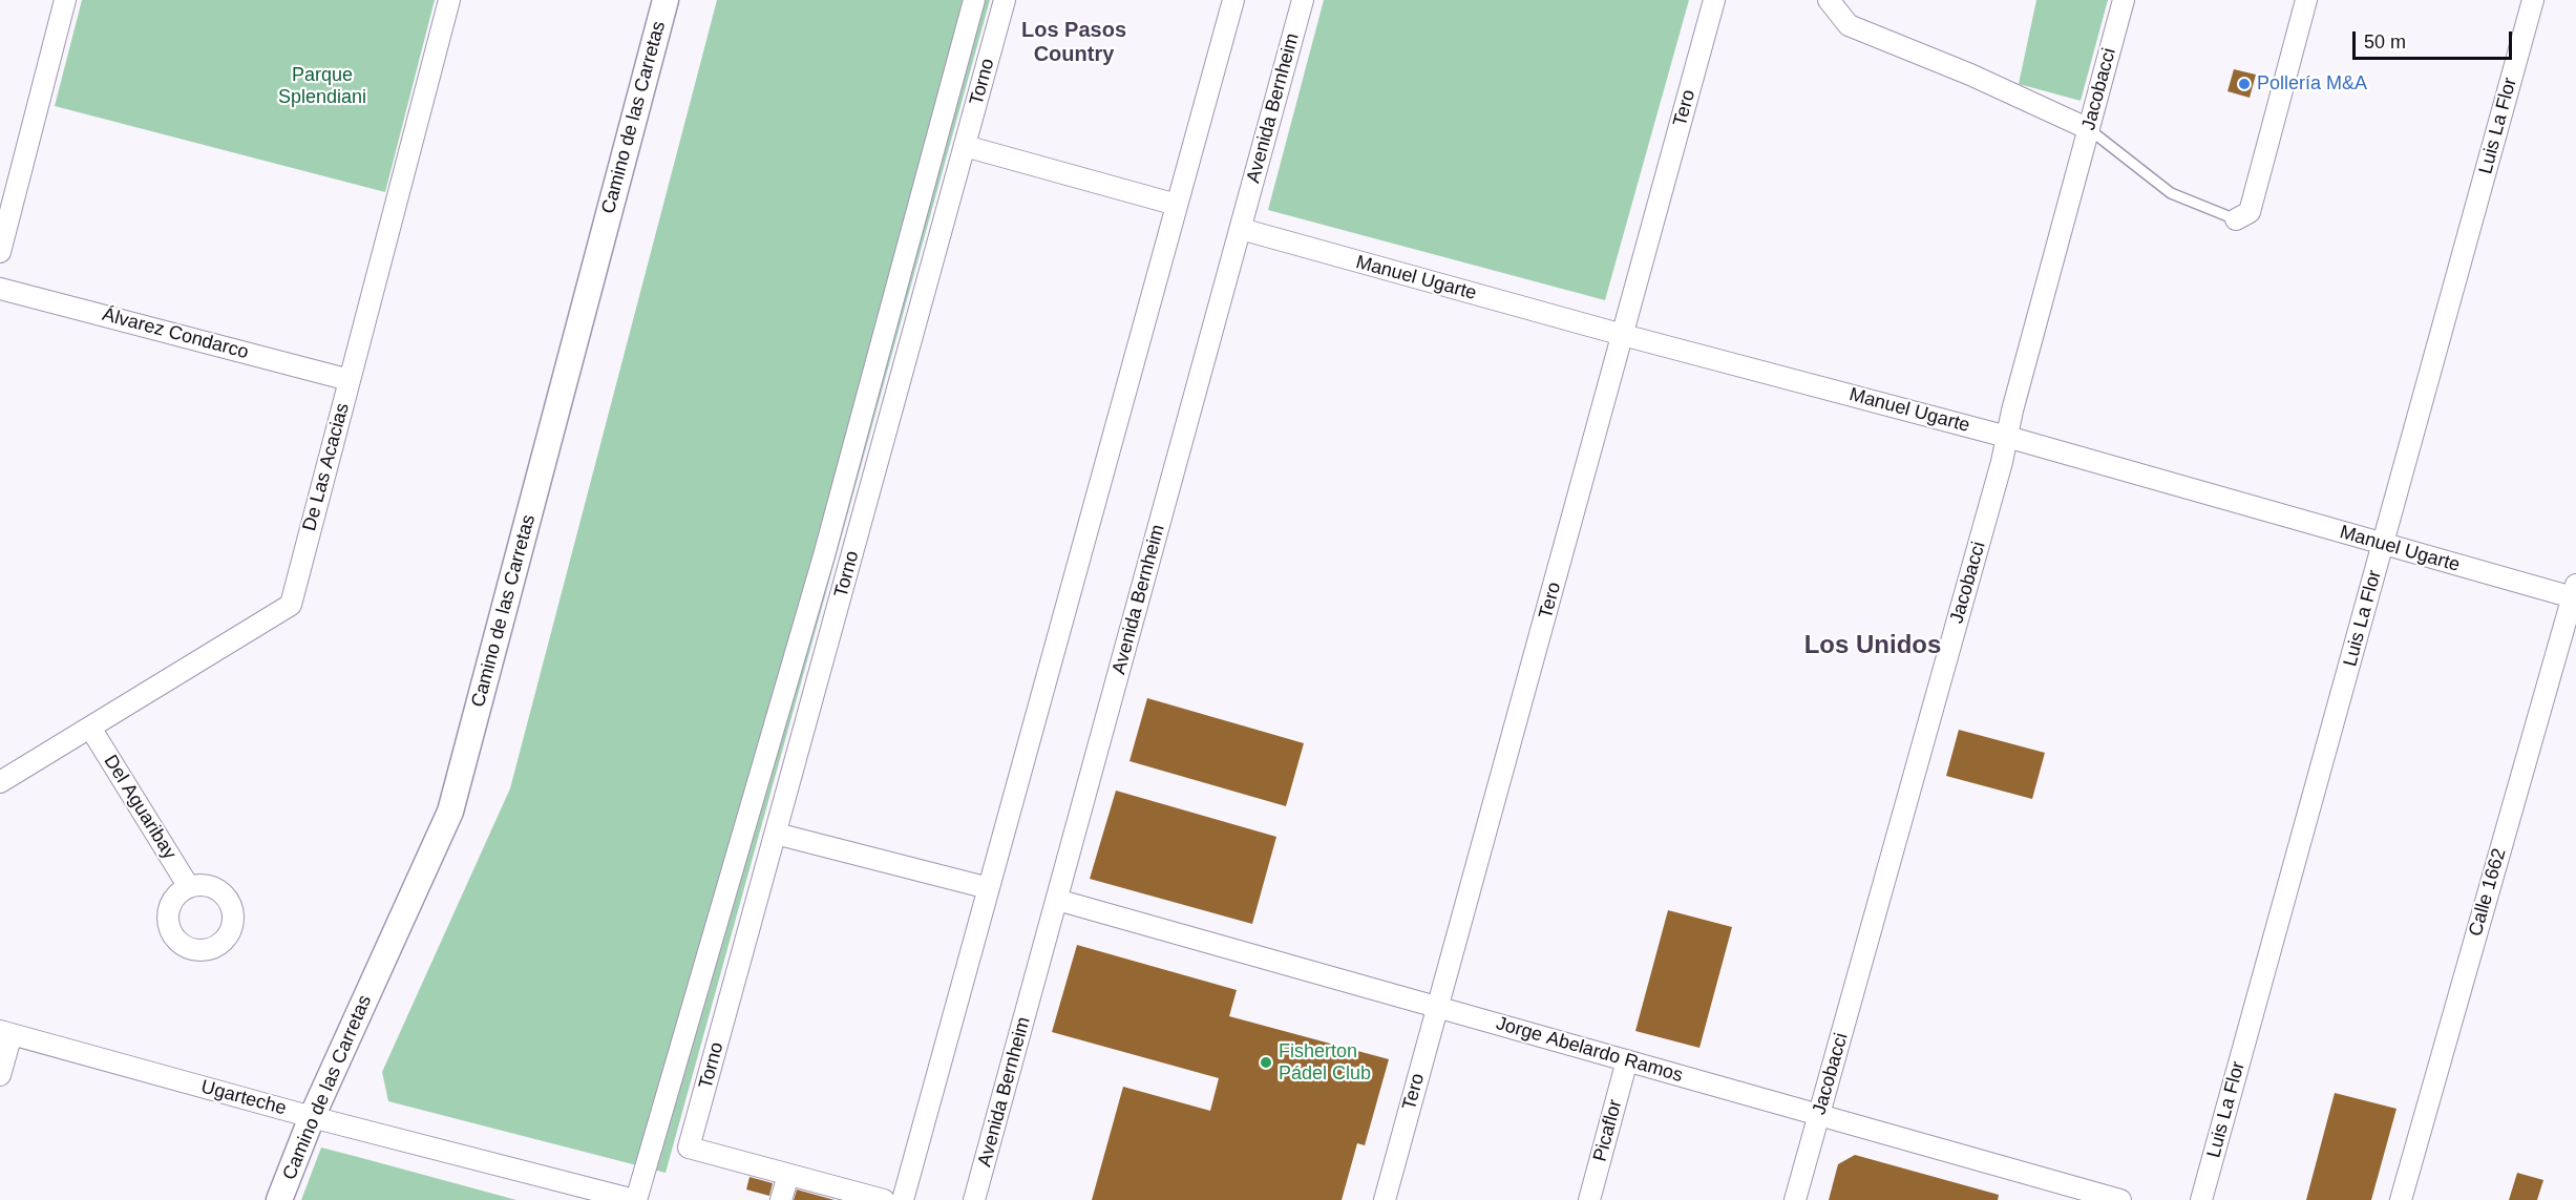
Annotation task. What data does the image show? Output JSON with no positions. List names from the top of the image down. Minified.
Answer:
{"streets":{"street":["Torno","Jacobacci","Avenida Bernheim","Tero","Camino de las Carretas","Luis La Flor","Manuel Ugarte","Álvarez Condarco","De Las Acacias","Del Aguaribay","Calle 1662","Jorge Abelardo Ramos","Ugarteche","Picaflor"]},"crossings":[["Jacobacci","Manuel Ugarte"],["Jacobacci","Jorge Abelardo Ramos"],["Avenida Bernheim","Manuel Ugarte"],["Avenida Bernheim","Jorge Abelardo Ramos"],["Tero","Manuel Ugarte"],["Tero","Jorge Abelardo Ramos"],["Camino de las Carretas","Ugarteche"],["Luis La Flor","Manuel Ugarte"],["Manuel Ugarte","Calle 1662"],["Álvarez Condarco","De Las Acacias"],["De Las Acacias","Del Aguaribay"],["Jorge Abelardo Ramos","Picaflor"]],"districts":["Los Pasos Country","Los Unidos"],"parks":["Parque Splendiani"],"places":["Pollería M&A","Fisherton Pádel Club"],"scale_bar":"50 m"}
